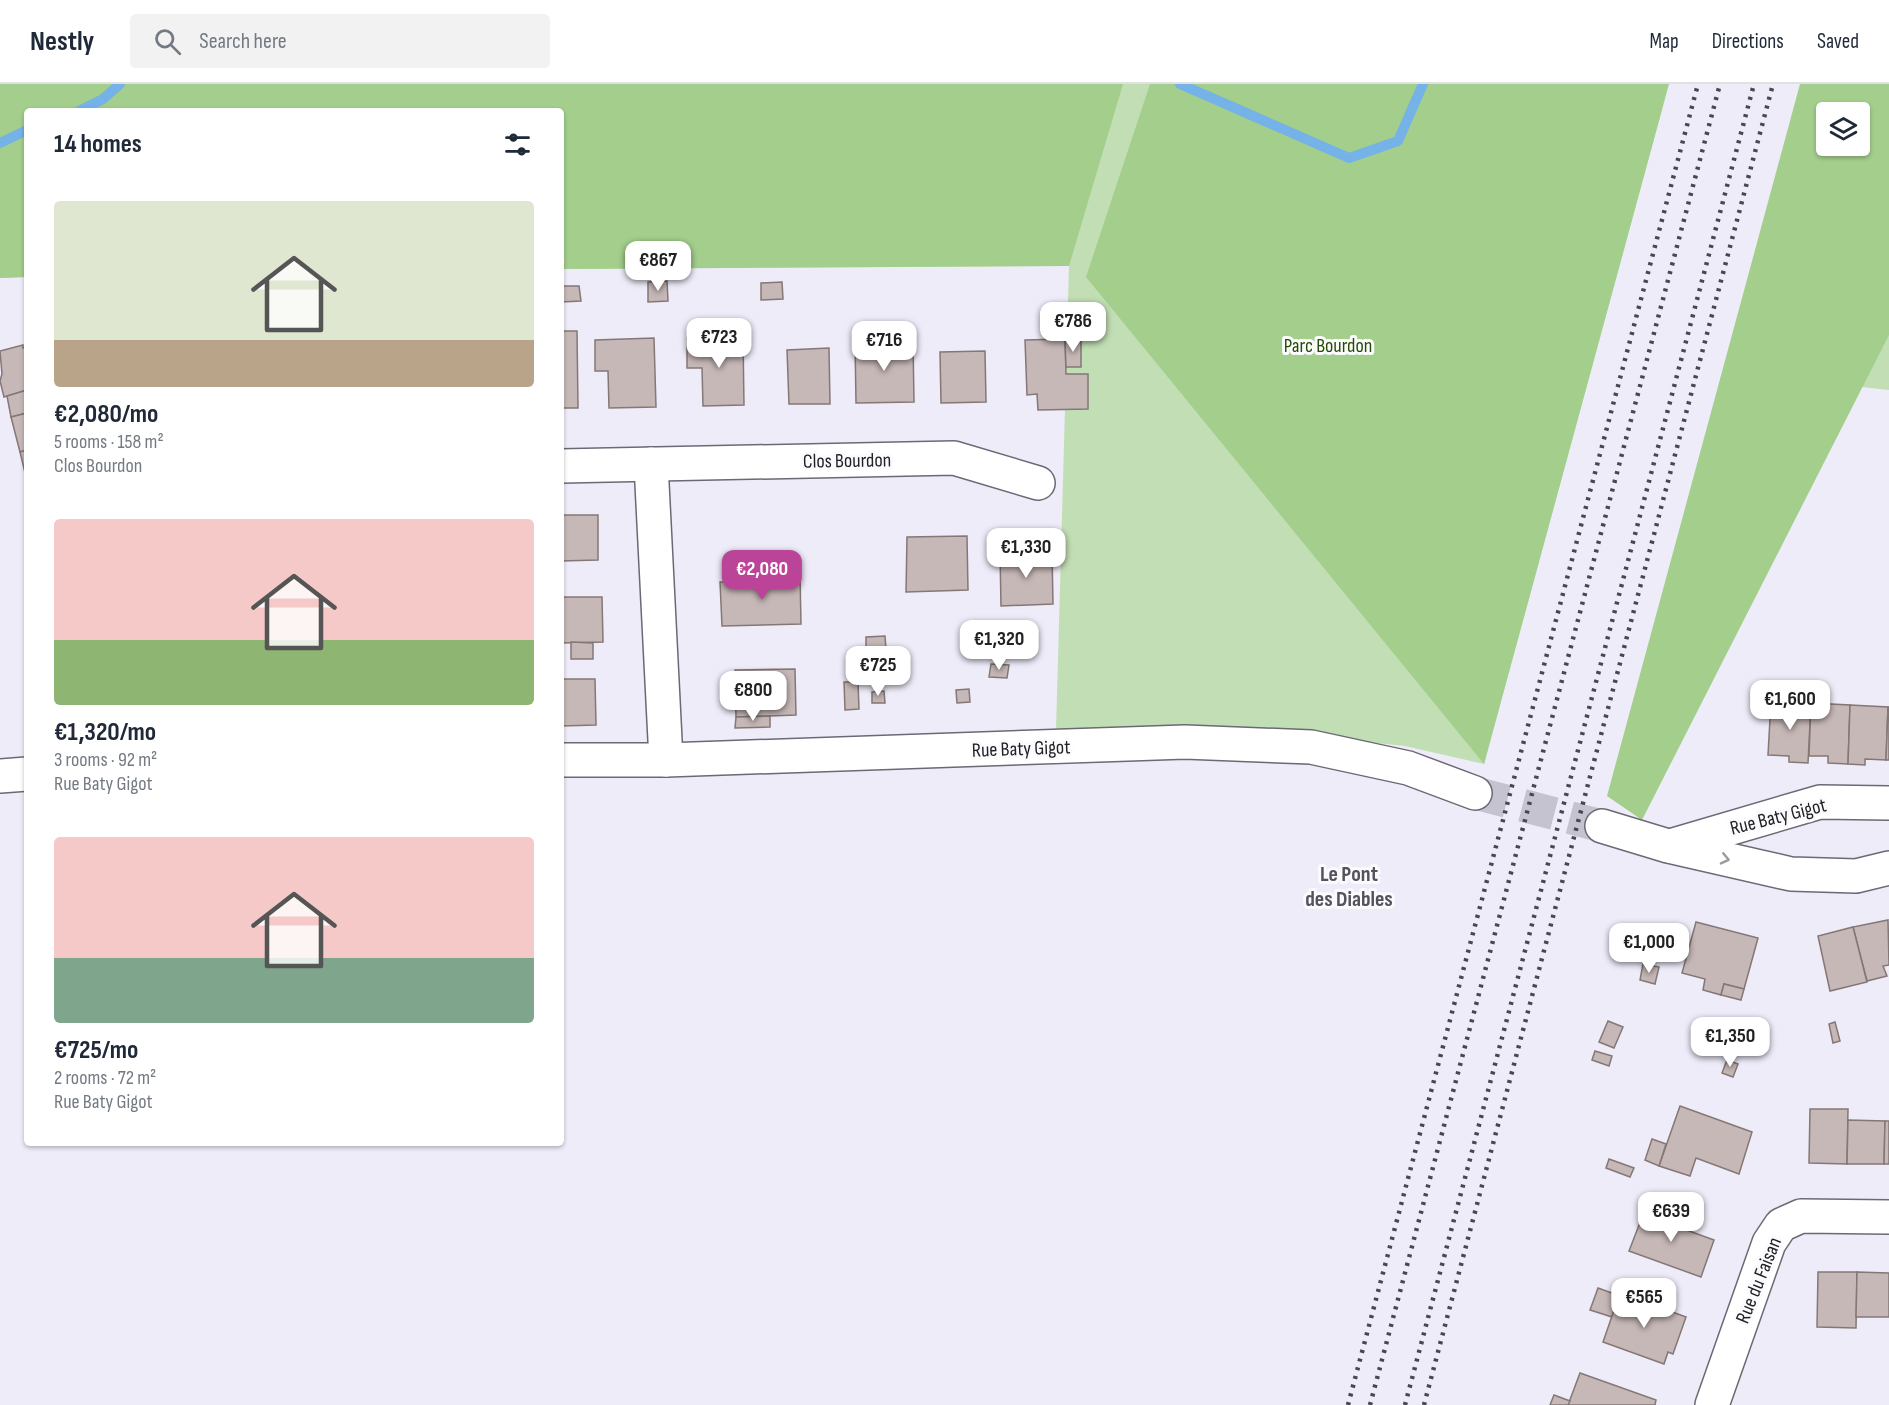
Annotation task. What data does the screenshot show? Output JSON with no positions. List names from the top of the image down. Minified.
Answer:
{"streets":{"street":["Clos Bourdon","Rue Baty Gigot","Rue du Faisan"]},"districts":["Le Pont des Diables"],"parks":["Parc Bourdon"],"page":{"header":"Nestly","search":"Search here","nav":["Map","Directions","Saved"],"heading":"14 homes","list":[{"name":"€2,080/mo","note":"5 rooms · 158 m² · Clos Bourdon"},{"name":"€1,320/mo","note":"3 rooms · 92 m² · Rue Baty Gigot"},{"name":"€725/mo","note":"2 rooms · 72 m² · Rue Baty Gigot"}],"price":["€867","€786","€723","€716","€1,330","€2,080","€1,320","€725","€800","€1,600","€1,000","€1,350","€639","€565"]}}
